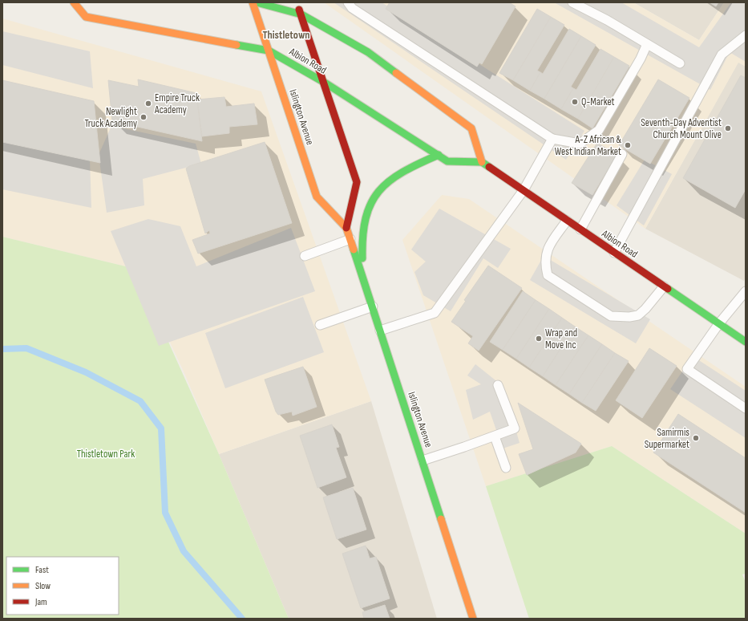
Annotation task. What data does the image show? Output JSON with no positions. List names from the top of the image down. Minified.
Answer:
{"streets":{"main road":["Albion Road","Islington Avenue"]},"crossings":[["Albion Road","Islington Avenue"]],"districts":["Thistletown"],"parks":["Thistletown Park"],"places":["Q-Market","Empire Truck Academy","Newlight Truck Academy","Seventh-Day Adventist Church Mount Olive","A-Z African & West Indian Market","Wrap and Move Inc","Samirmis Supermarket"],"legend":["Fast","Slow","Jam"]}
